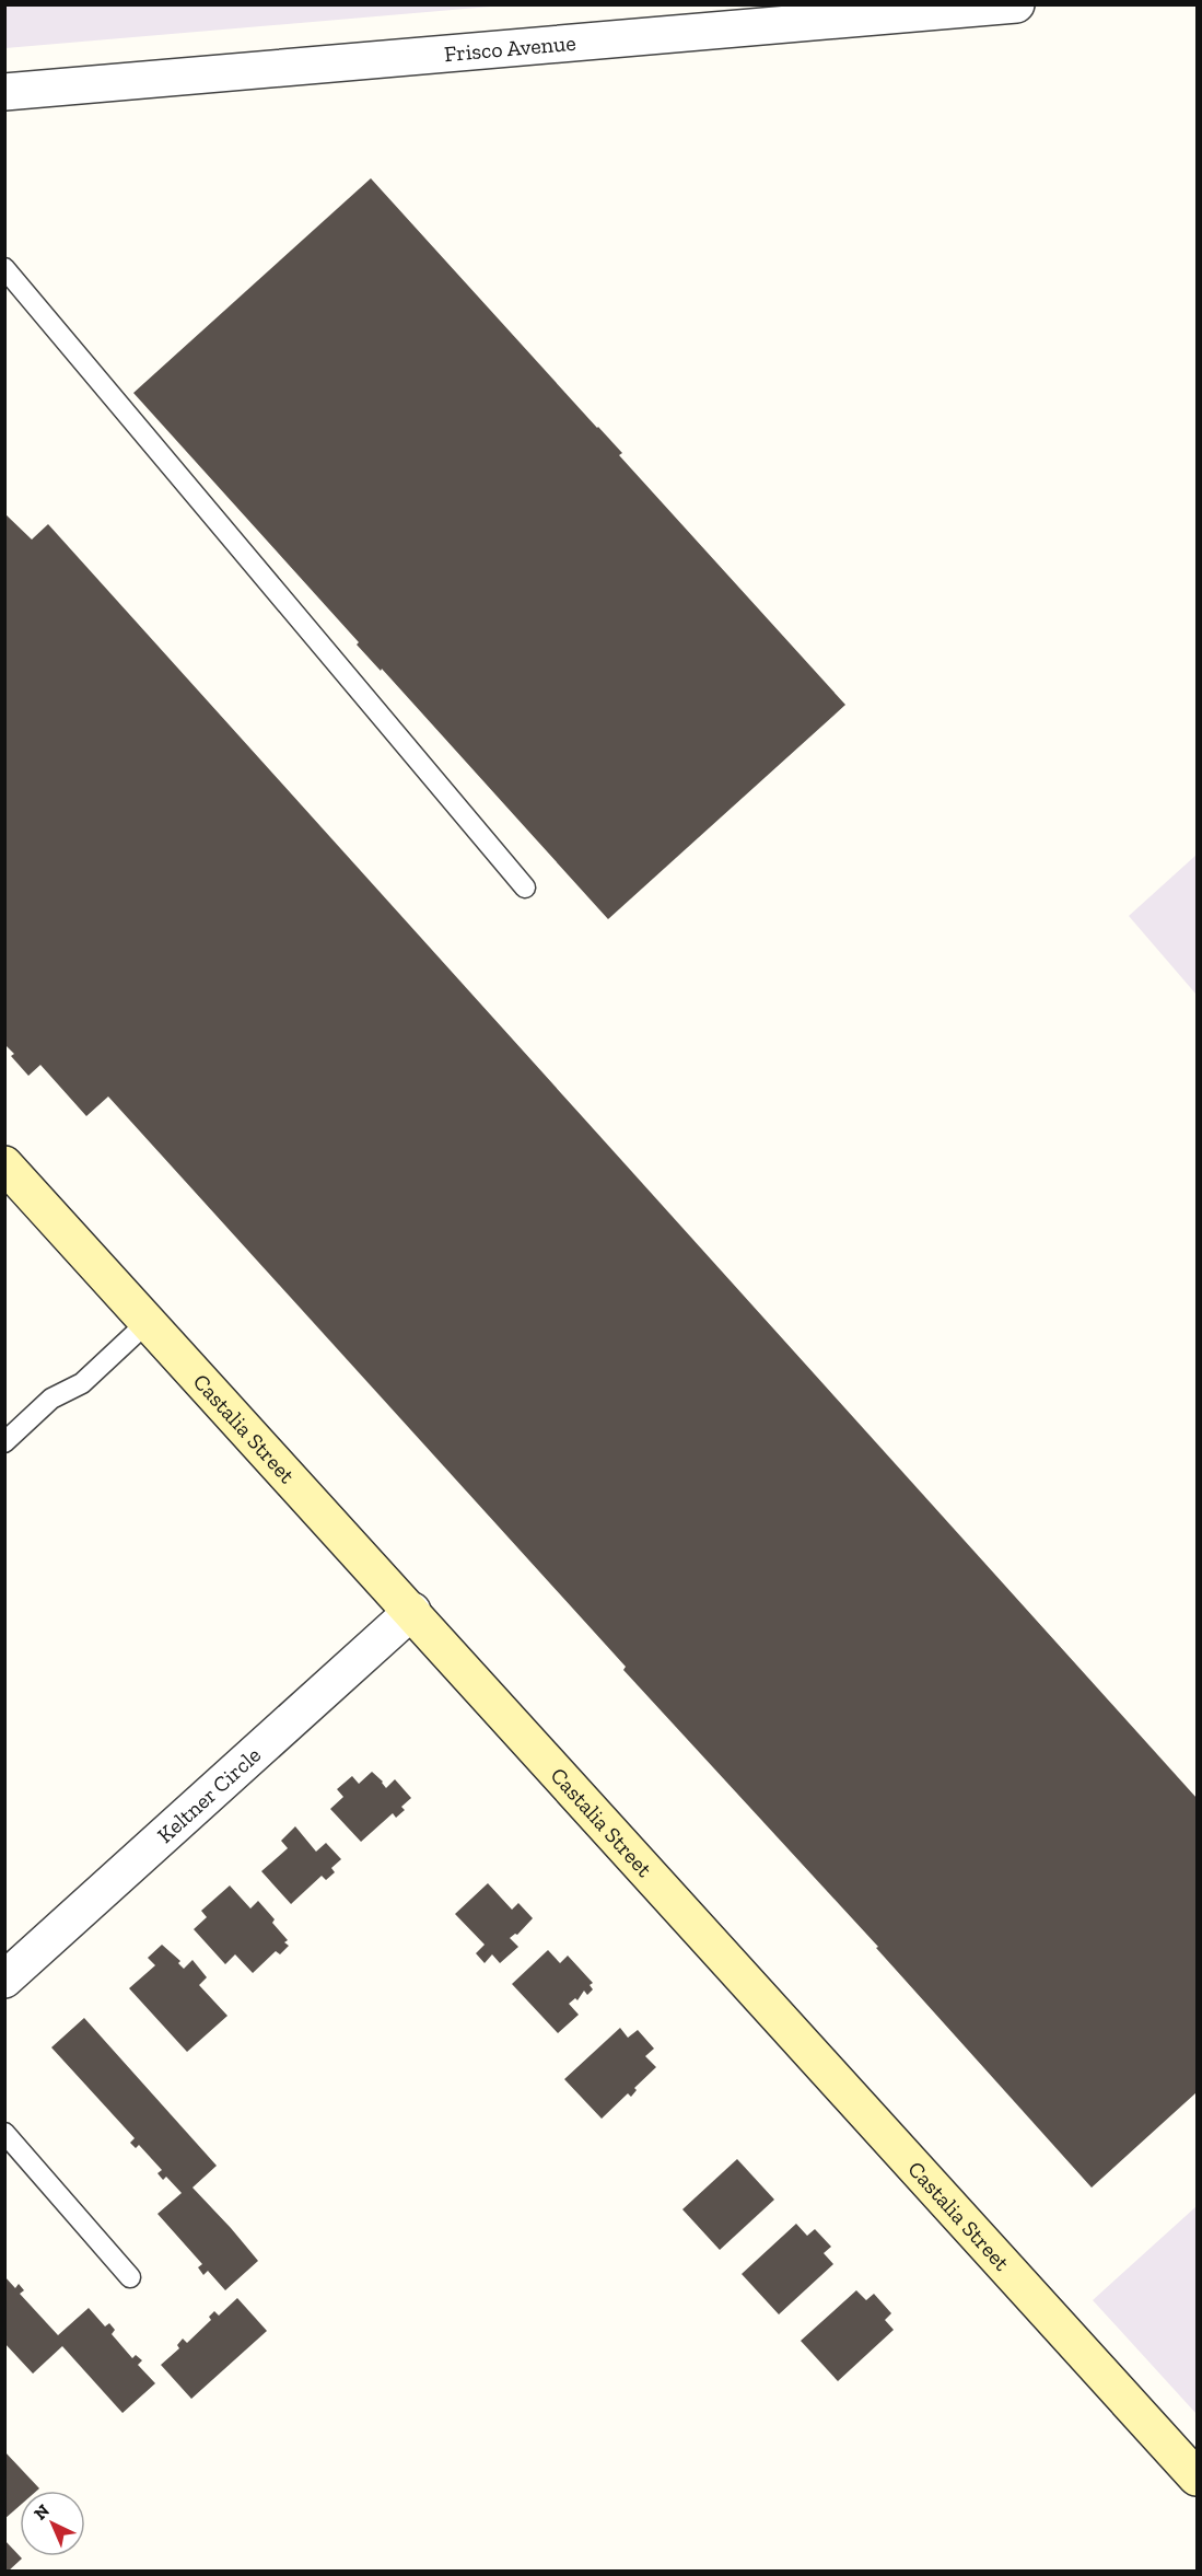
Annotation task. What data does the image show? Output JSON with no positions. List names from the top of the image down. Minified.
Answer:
{"streets":{"street":["Frisco Avenue","Castalia Street","Keltner Circle"]},"crossings":[["Castalia Street","Keltner Circle"]],"north":"top left"}
